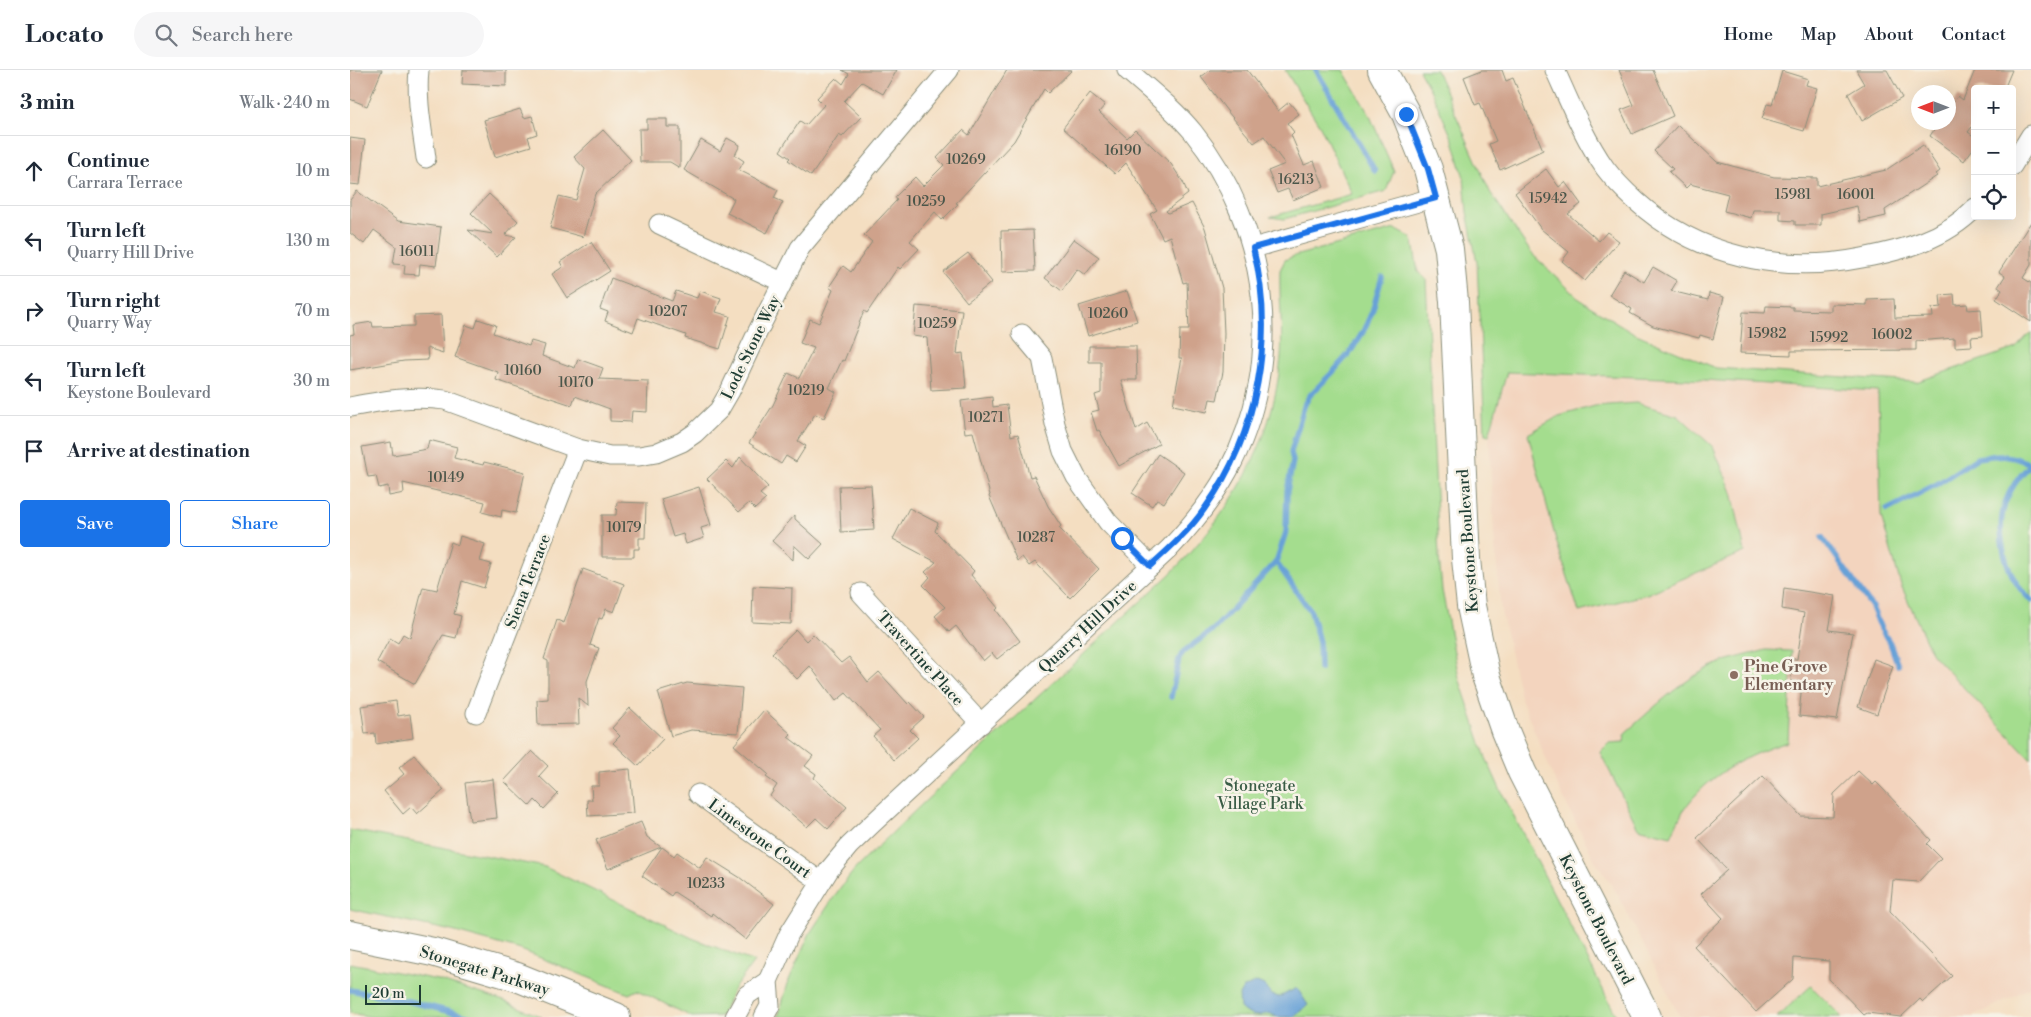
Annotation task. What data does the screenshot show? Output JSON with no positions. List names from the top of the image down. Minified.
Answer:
{"streets":{"street":["Lode Stone Way","Keystone Boulevard","Siena Terrace","Quarry Hill Drive","Travertine Place","Limestone Court","Stonegate Parkway"]},"crossings":[["Lode Stone Way","Siena Terrace"],["Quarry Hill Drive","Travertine Place"],["Quarry Hill Drive","Limestone Court"]],"parks":["Stonegate Village Park"],"places":["Pine Grove Elementary"],"house_numbers":["16190","10269","16213","15981","16001","15942","10259","16011","10207","10260","10259","15982","16002","15992","10160","10170","10219","10271","10149","10179","10287","10233"],"scale_bar":"20 m","north":"left","page":{"header":"Locato","search":"Search here","nav":["Home","Map","About","Contact"],"heading":["3 min","Walk · 240 m"],"map_buttons":["+","−"],"list":[["Continue","Carrara Terrace","10 m"],["Turn left","Quarry Hill Drive","130 m"],["Turn right","Quarry Way","70 m"],["Turn left","Keystone Boulevard","30 m"],"Arrive at destination"],"buttons":["Save","Share"],"scale":"20 m"}}
